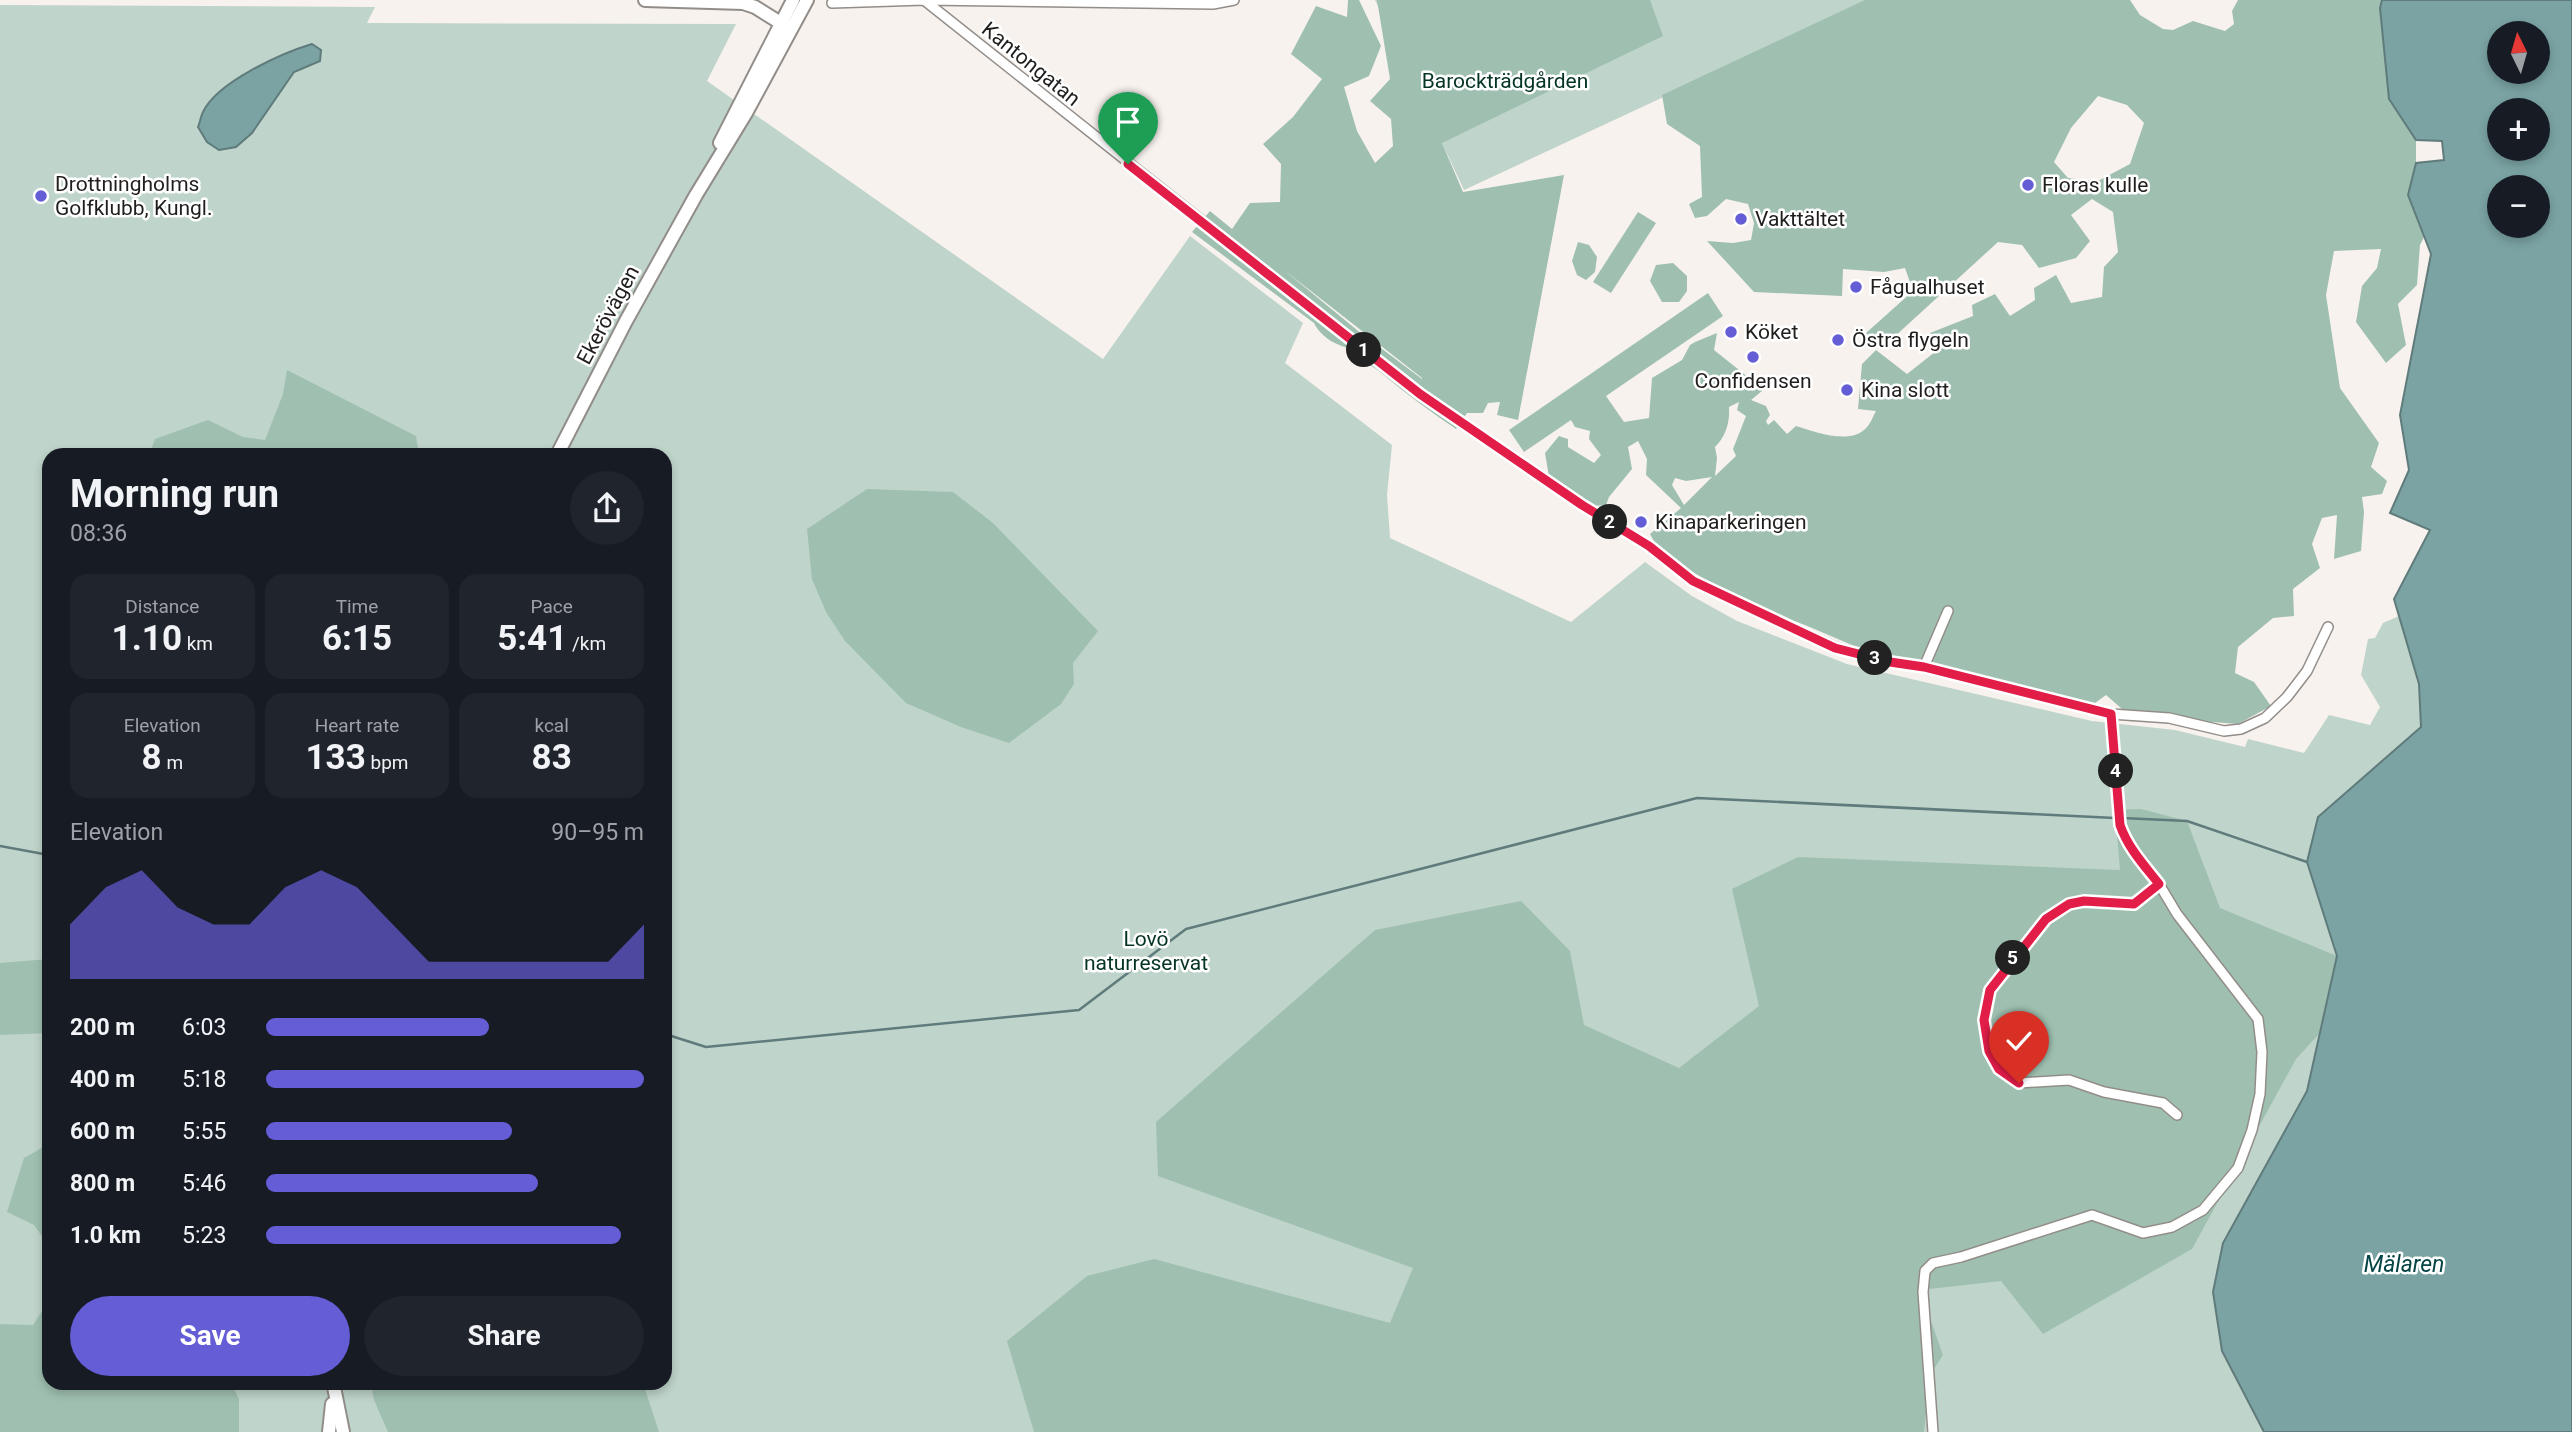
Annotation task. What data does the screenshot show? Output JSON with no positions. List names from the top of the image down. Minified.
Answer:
{"streets":{"main road":["Ekerövägen"],"street":["Kantongatan"]},"water":["Mälaren"],"parks":["Barockträdgården","Lovö naturreservat"],"places":["Floras kulle","Drottningholms Golfklubb, Kungl.","Vakttältet","Fågualhuset","Köket","Östra flygeln","Confidensen","Kina slott","Kinaparkeringen"],"north":"top","page":{"map_buttons":["+","−"],"pins":["1","2","3","4","5"],"heading":["Morning run","08:36"],"stats":[["Distance","1.10 km"],["Time","6:15"],["Pace","5:41 /km"],["Elevation","8 m"],["Heart rate","133 bpm"],["kcal","83"]],"chart":["Elevation","90–95 m"],"list":[{"name":"200 m","note":"6:03"},{"name":"400 m","note":"5:18"},{"name":"600 m","note":"5:55"},{"name":"800 m","note":"5:46"},{"name":"1.0 km","note":"5:23"}],"buttons":["Save","Share"]}}
